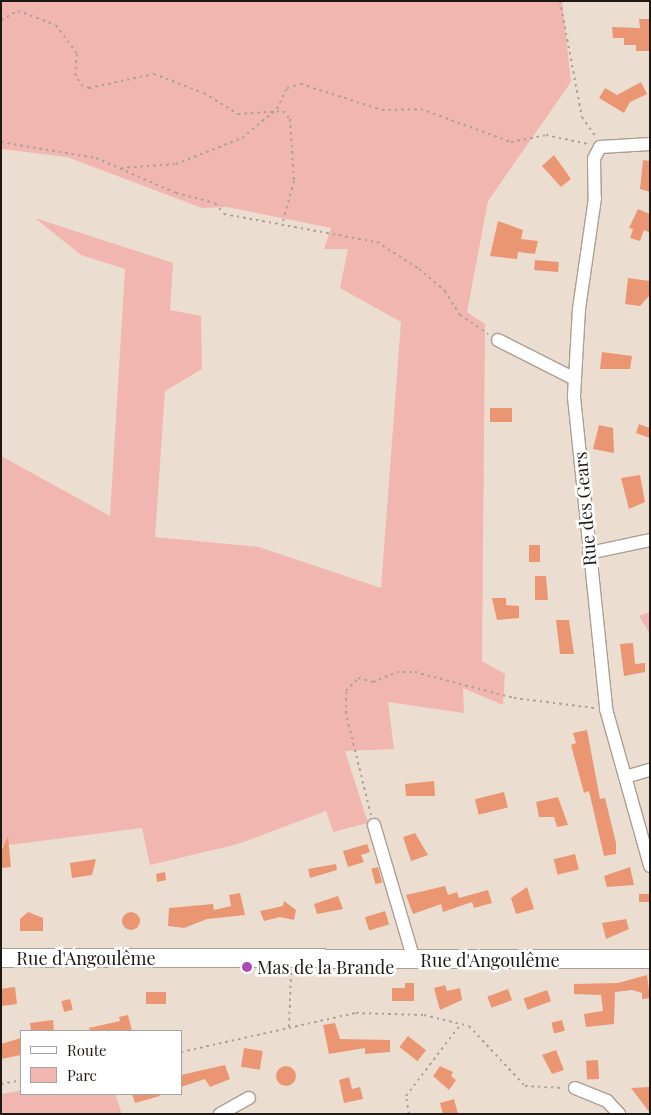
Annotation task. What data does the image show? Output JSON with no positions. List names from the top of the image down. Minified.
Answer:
{"streets":{"street":["Rue des Gears","Rue d'Angoulême"]},"places":["Mas de la Brande"],"legend":["Route","Parc"]}
